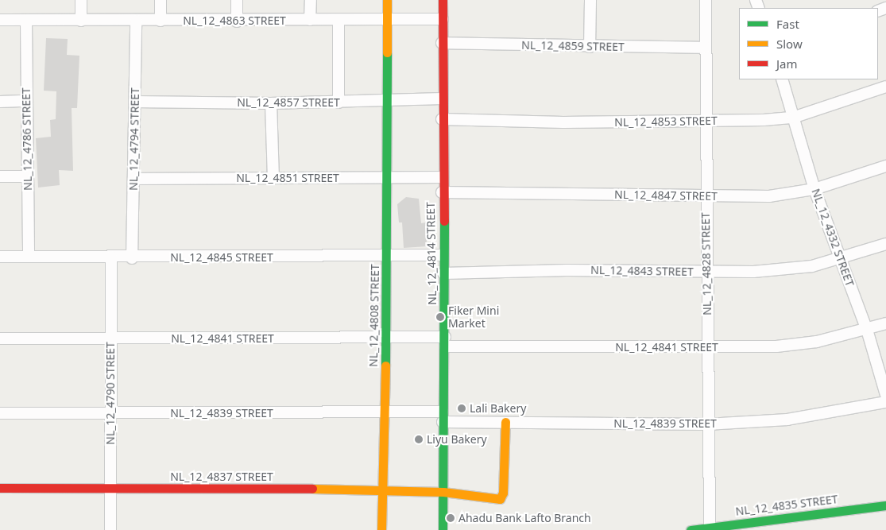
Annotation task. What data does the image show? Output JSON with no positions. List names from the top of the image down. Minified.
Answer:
{"streets":{"street":["NL_12_4863 STREET","NL_12_4859 STREET","NL_12_4857 STREET","NL_12_4853 STREET","NL_12_4786 STREET","NL_12_4794 STREET","NL_12_4851 STREET","NL_12_4847 STREET","NL_12_4332 STREET","NL_12_4814 STREET","NL_12_4845 STREET","NL_12_4828 STREET","NL_12_4843 STREET","NL_12_4808 STREET","NL_12_4841 STREET","NL_12_4790 STREET","NL_12_4839 STREET","NL_12_4837 STREET","NL_12_4835 STREET"]},"crossings":[["NL_12_4863 STREET","NL_12_4786 STREET"],["NL_12_4863 STREET","NL_12_4794 STREET"],["NL_12_4863 STREET","NL_12_4814 STREET"],["NL_12_4863 STREET","NL_12_4808 STREET"],["NL_12_4859 STREET","NL_12_4814 STREET"],["NL_12_4859 STREET","NL_12_4828 STREET"],["NL_12_4857 STREET","NL_12_4794 STREET"],["NL_12_4857 STREET","NL_12_4814 STREET"],["NL_12_4857 STREET","NL_12_4808 STREET"],["NL_12_4853 STREET","NL_12_4332 STREET"],["NL_12_4853 STREET","NL_12_4814 STREET"],["NL_12_4853 STREET","NL_12_4828 STREET"],["NL_12_4786 STREET","NL_12_4845 STREET"],["NL_12_4794 STREET","NL_12_4851 STREET"],["NL_12_4794 STREET","NL_12_4845 STREET"],["NL_12_4851 STREET","NL_12_4814 STREET"],["NL_12_4851 STREET","NL_12_4808 STREET"],["NL_12_4847 STREET","NL_12_4332 STREET"],["NL_12_4847 STREET","NL_12_4814 STREET"],["NL_12_4847 STREET","NL_12_4828 STREET"],["NL_12_4332 STREET","NL_12_4843 STREET"],["NL_12_4332 STREET","NL_12_4841 STREET"],["NL_12_4814 STREET","NL_12_4845 STREET"],["NL_12_4814 STREET","NL_12_4843 STREET"],["NL_12_4814 STREET","NL_12_4841 STREET"],["NL_12_4814 STREET","NL_12_4839 STREET"],["NL_12_4814 STREET","NL_12_4837 STREET"],["NL_12_4845 STREET","NL_12_4808 STREET"],["NL_12_4845 STREET","NL_12_4790 STREET"],["NL_12_4828 STREET","NL_12_4843 STREET"],["NL_12_4828 STREET","NL_12_4841 STREET"],["NL_12_4828 STREET","NL_12_4839 STREET"],["NL_12_4828 STREET","NL_12_4835 STREET"],["NL_12_4808 STREET","NL_12_4841 STREET"],["NL_12_4808 STREET","NL_12_4839 STREET"],["NL_12_4808 STREET","NL_12_4837 STREET"],["NL_12_4841 STREET","NL_12_4790 STREET"],["NL_12_4790 STREET","NL_12_4839 STREET"],["NL_12_4790 STREET","NL_12_4837 STREET"],["NL_12_4839 STREET","NL_12_4837 STREET"]],"places":["Fiker Mini Market","Lali Bakery","Liyu Bakery","Ahadu Bank Lafto Branch"],"legend":["Fast","Slow","Jam"]}
